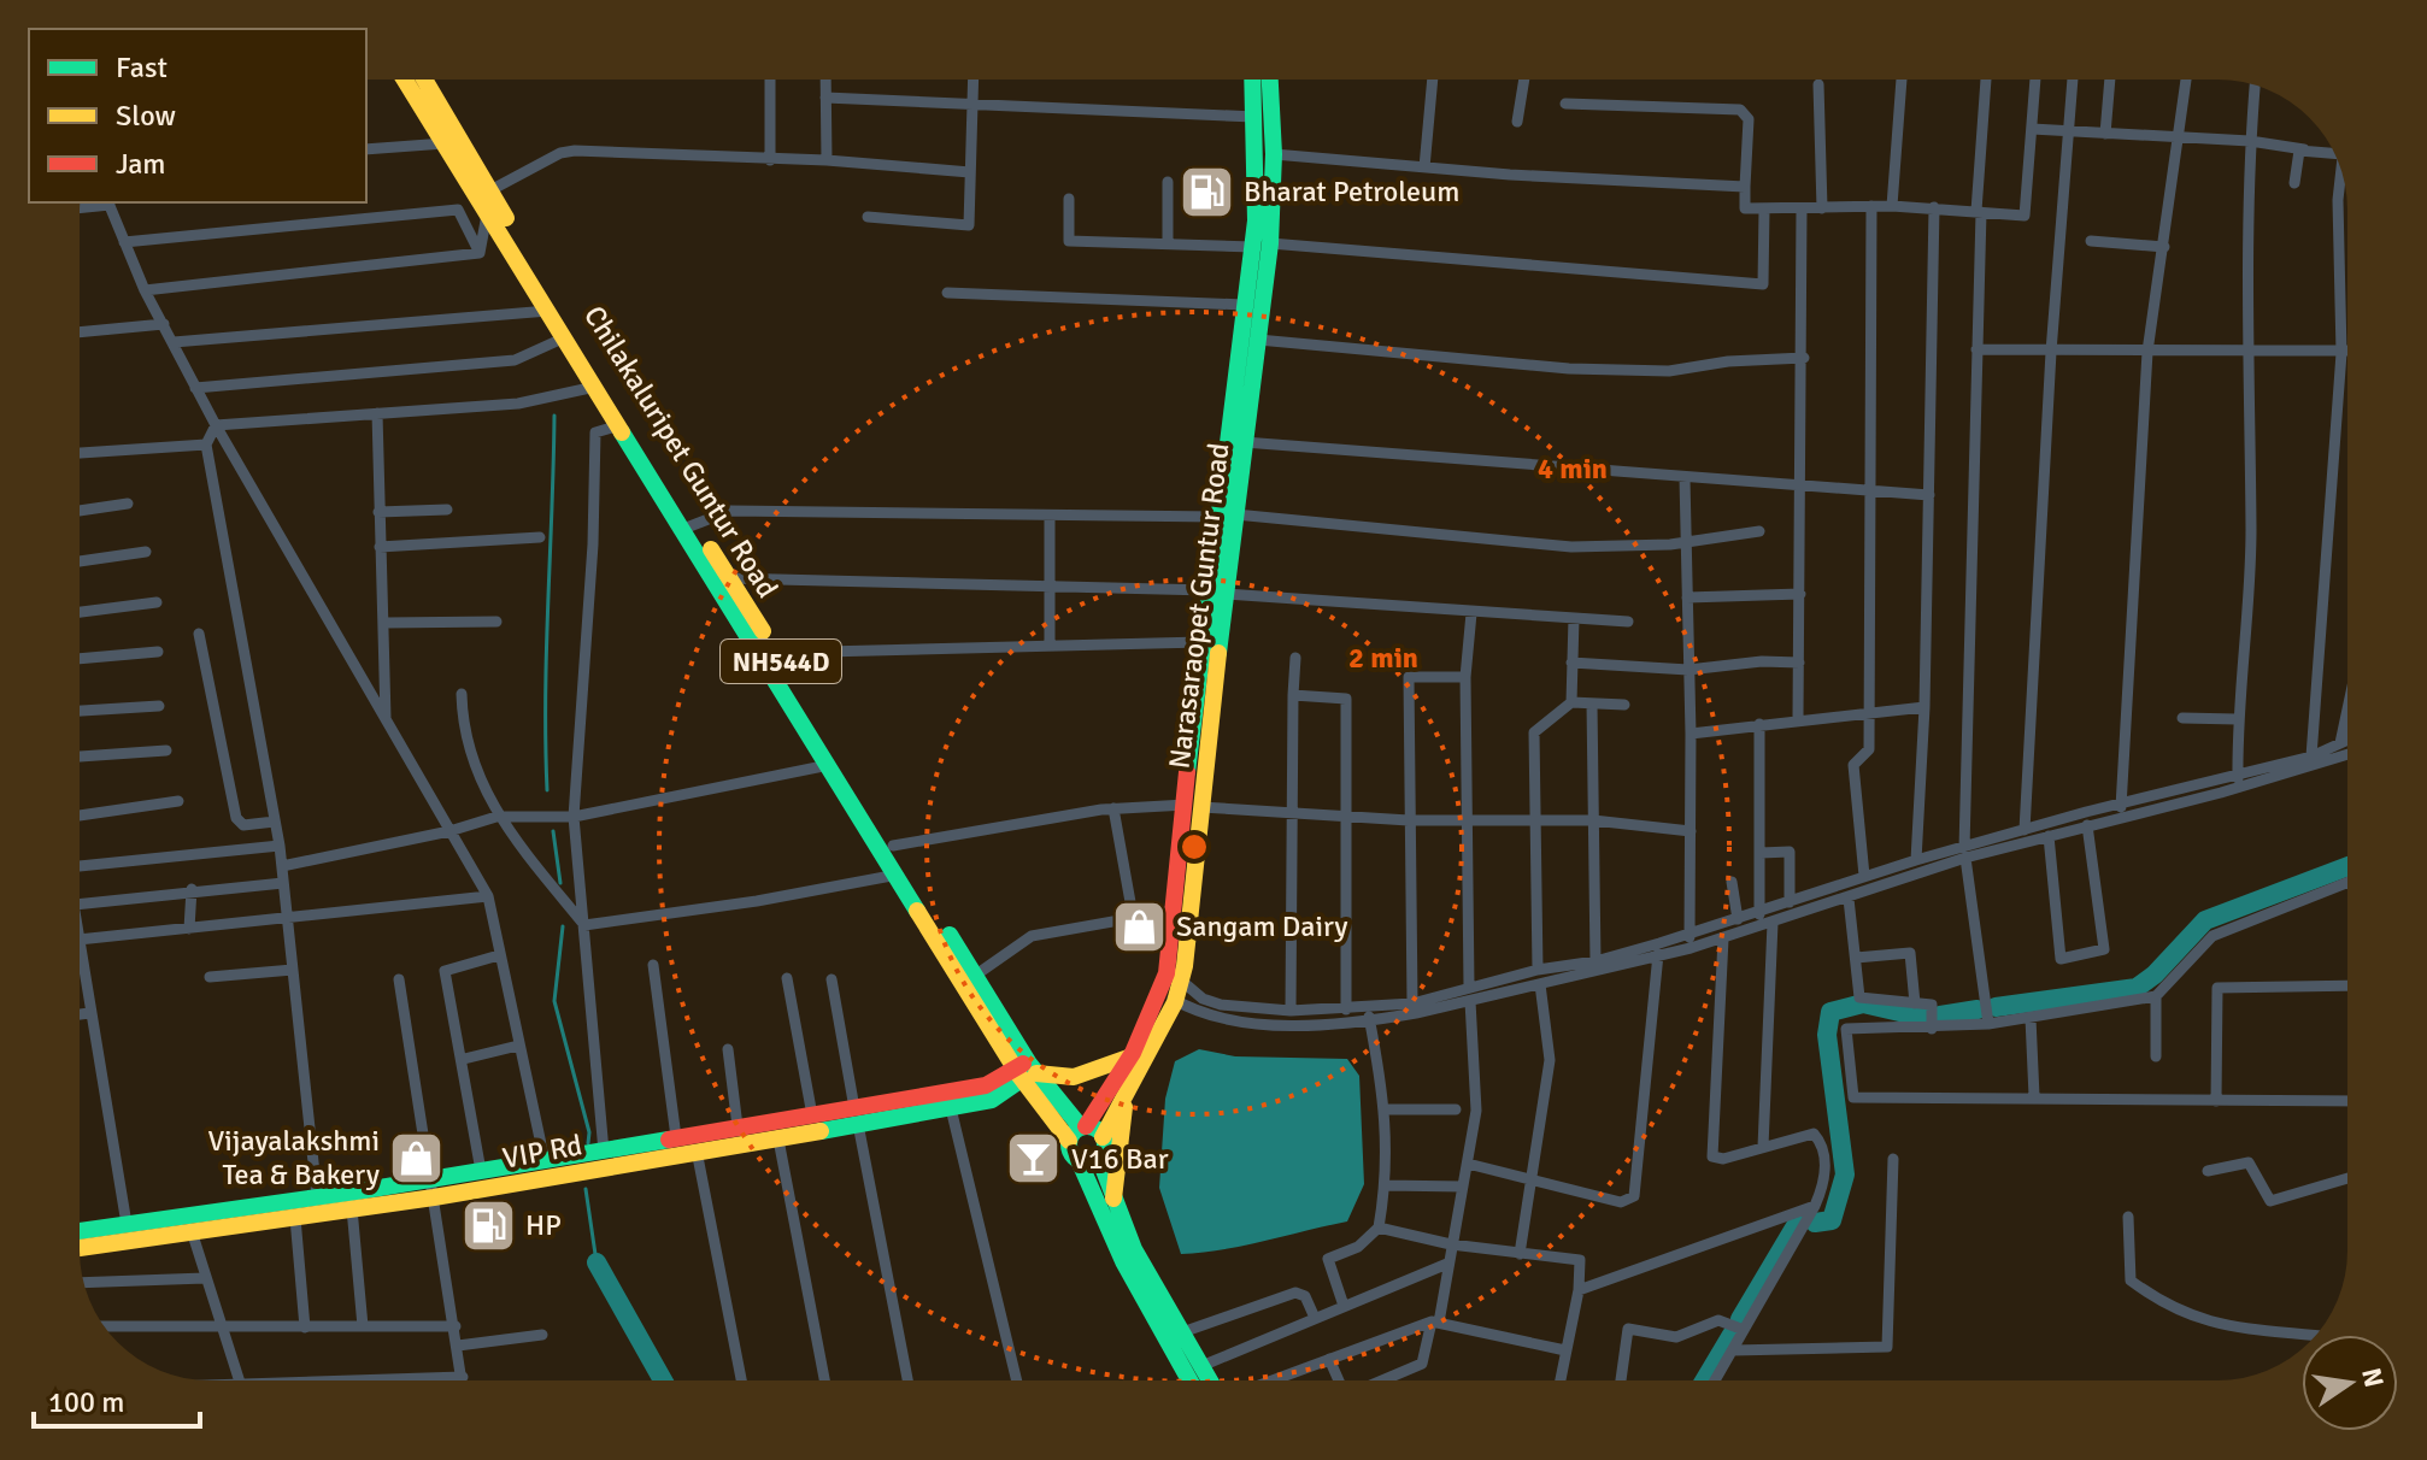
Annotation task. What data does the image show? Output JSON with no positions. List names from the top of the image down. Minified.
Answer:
{"streets":{"main road":["Chilakaluripet Guntur Road","Narasaraopet Guntur Road","NH544D","VIP Rd"]},"crossings":[["Chilakaluripet Guntur Road","Narasaraopet Guntur Road"],["Chilakaluripet Guntur Road","NH544D"],["Chilakaluripet Guntur Road","VIP Rd"],["Narasaraopet Guntur Road","NH544D"]],"places":{"fuel station":["Bharat Petroleum","HP"],"shop":["Sangam Dairy","Vijayalakshmi Tea & Bakery"],"bar":["V16 Bar"]},"legend":["Fast","Slow","Jam"],"scale_bar":"100 m","north":"right","rings":["4 min","2 min"]}
